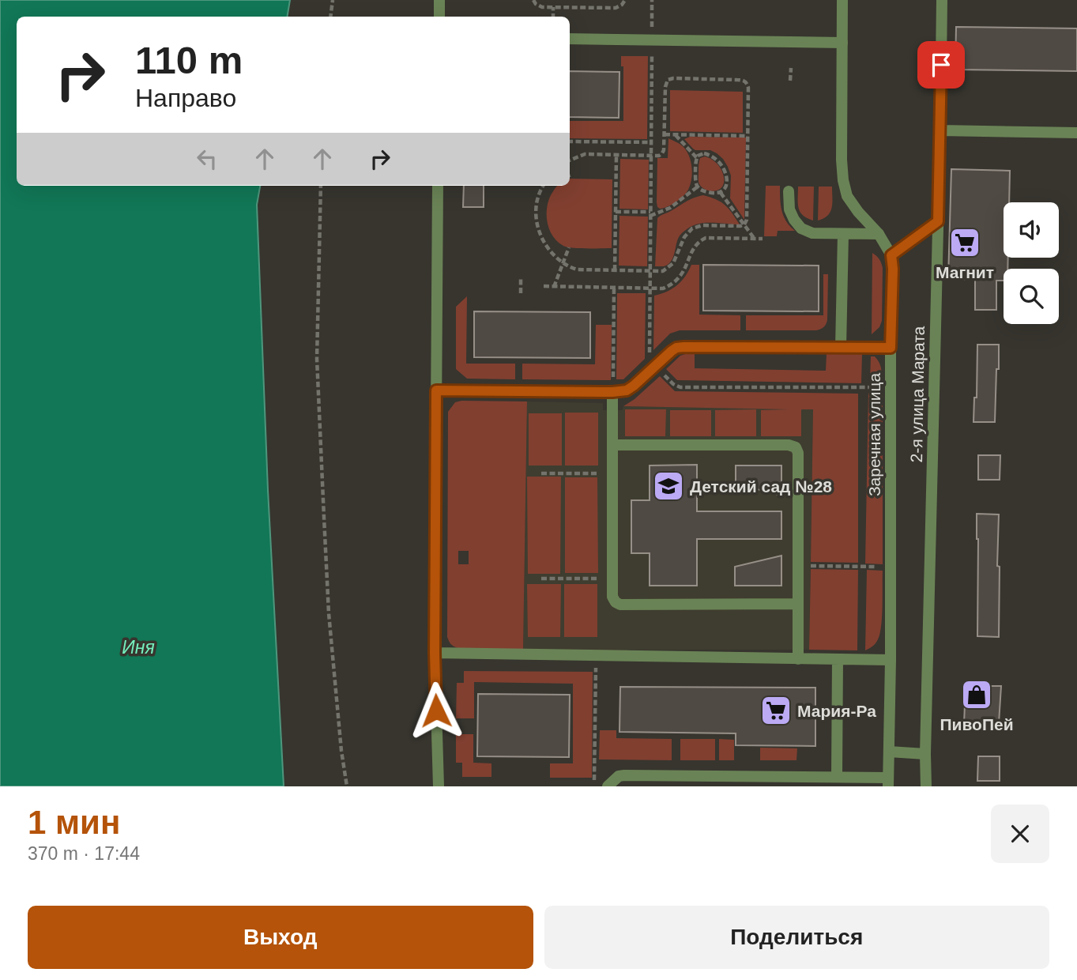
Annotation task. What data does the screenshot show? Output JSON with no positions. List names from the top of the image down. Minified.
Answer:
{"streets":{"street":["2-я улица Марата","Заречная улица"]},"water":["Иня"],"places":{"supermarket":["Магнит","Мария-Ра"],"school or university":["Детский сад №28"],"shop":["ПивоПей"]},"page":{"turn":["110 m","Направо"],"heading":["1 мин","370 m · 17:44"],"buttons":["Выход","Поделиться"]}}
